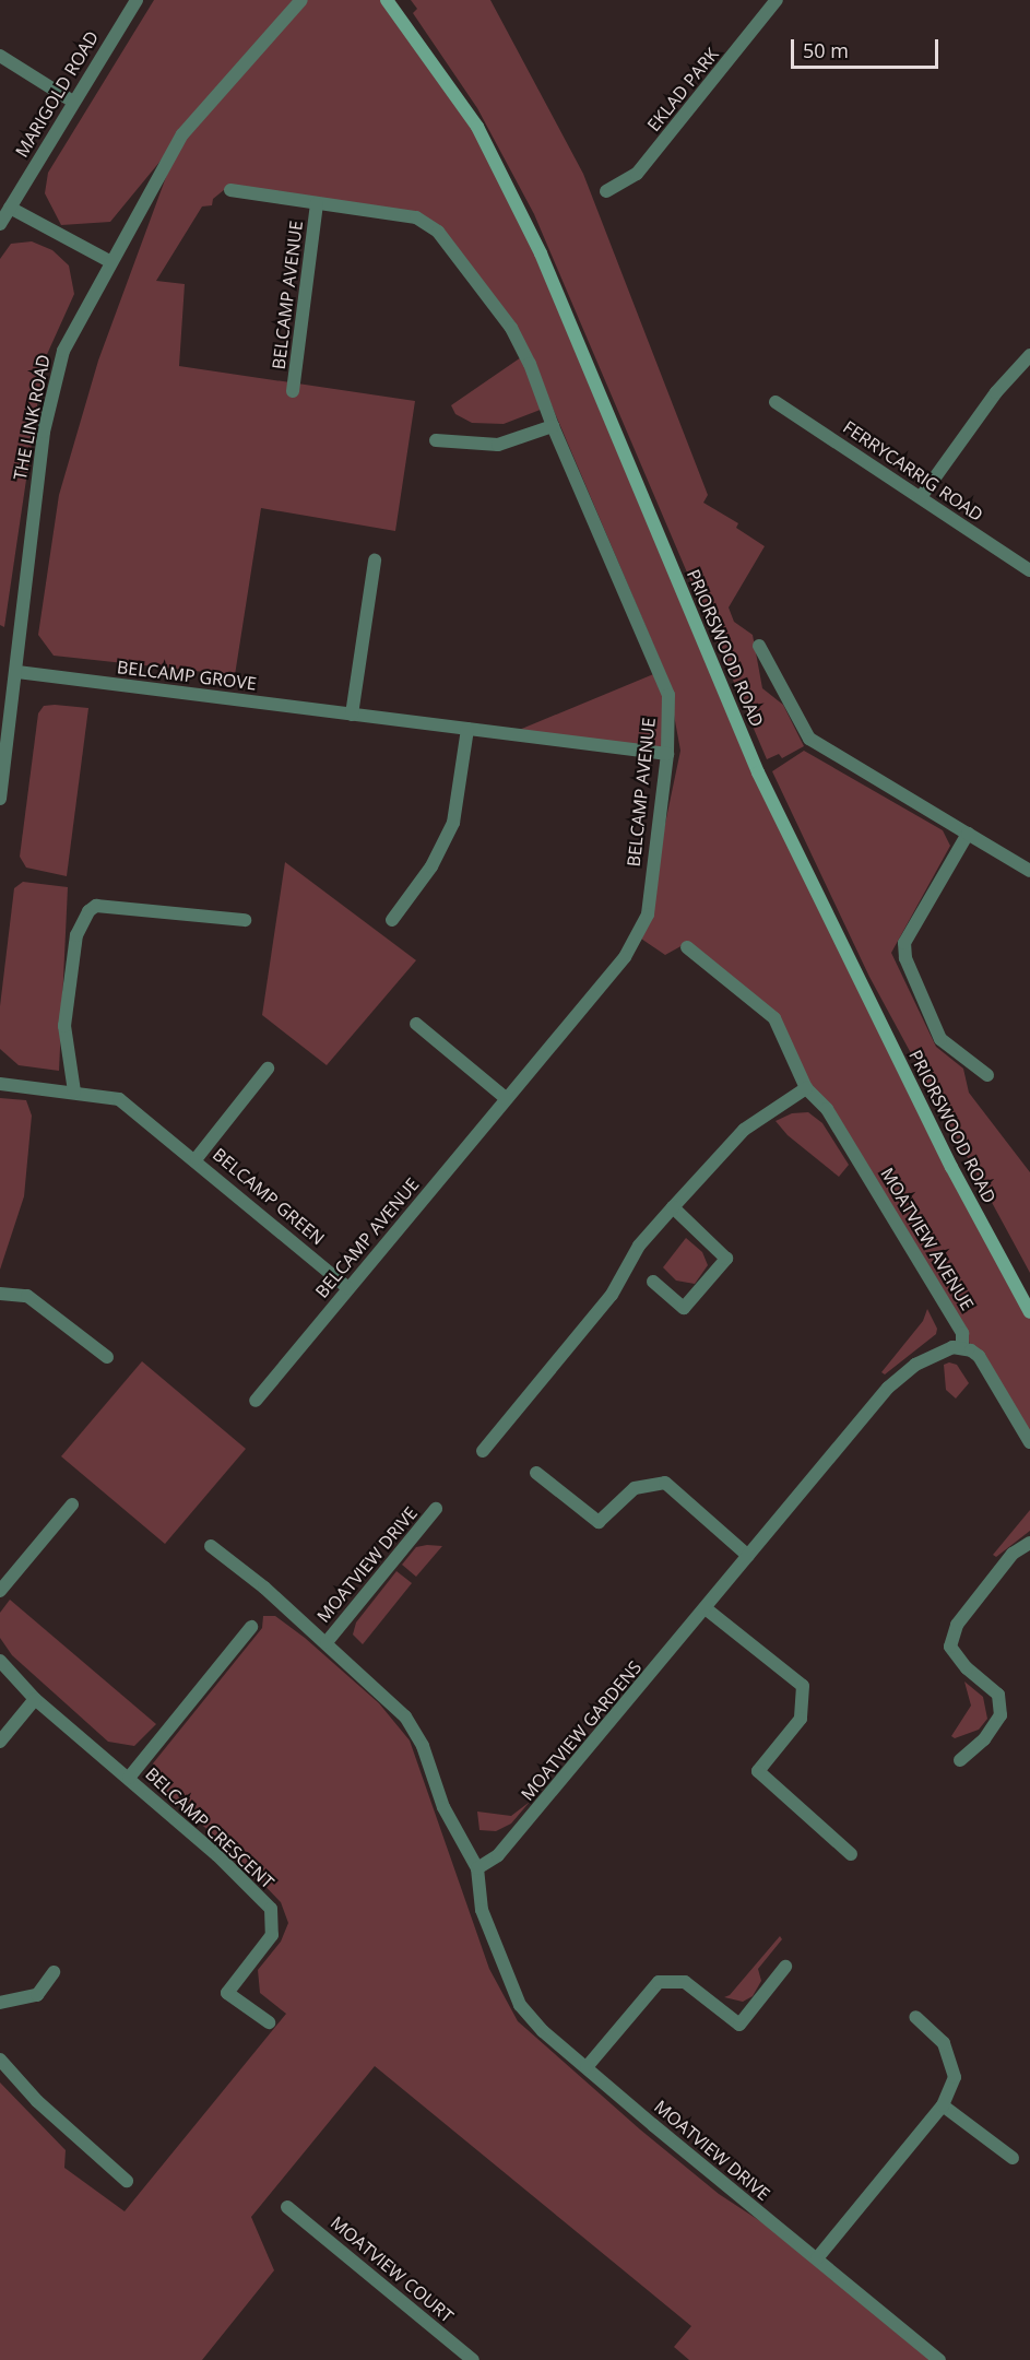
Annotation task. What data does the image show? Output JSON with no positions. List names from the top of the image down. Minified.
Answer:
{"streets":{"street":["EKLAD PARK","MARIGOLD ROAD","BELCAMP AVENUE","THE LINK ROAD","FERRYCARRIG ROAD","PRIORSWOOD ROAD","BELCAMP GROVE","BELCAMP GREEN","MOATVIEW AVENUE","MOATVIEW DRIVE","MOATVIEW GARDENS","BELCAMP CRESCENT","MOATVIEW COURT"]},"crossings":[["BELCAMP AVENUE","BELCAMP GROVE"],["BELCAMP AVENUE","BELCAMP GREEN"],["THE LINK ROAD","BELCAMP GROVE"],["MOATVIEW AVENUE","MOATVIEW GARDENS"],["MOATVIEW DRIVE","MOATVIEW GARDENS"]],"scale_bar":"50 m"}
